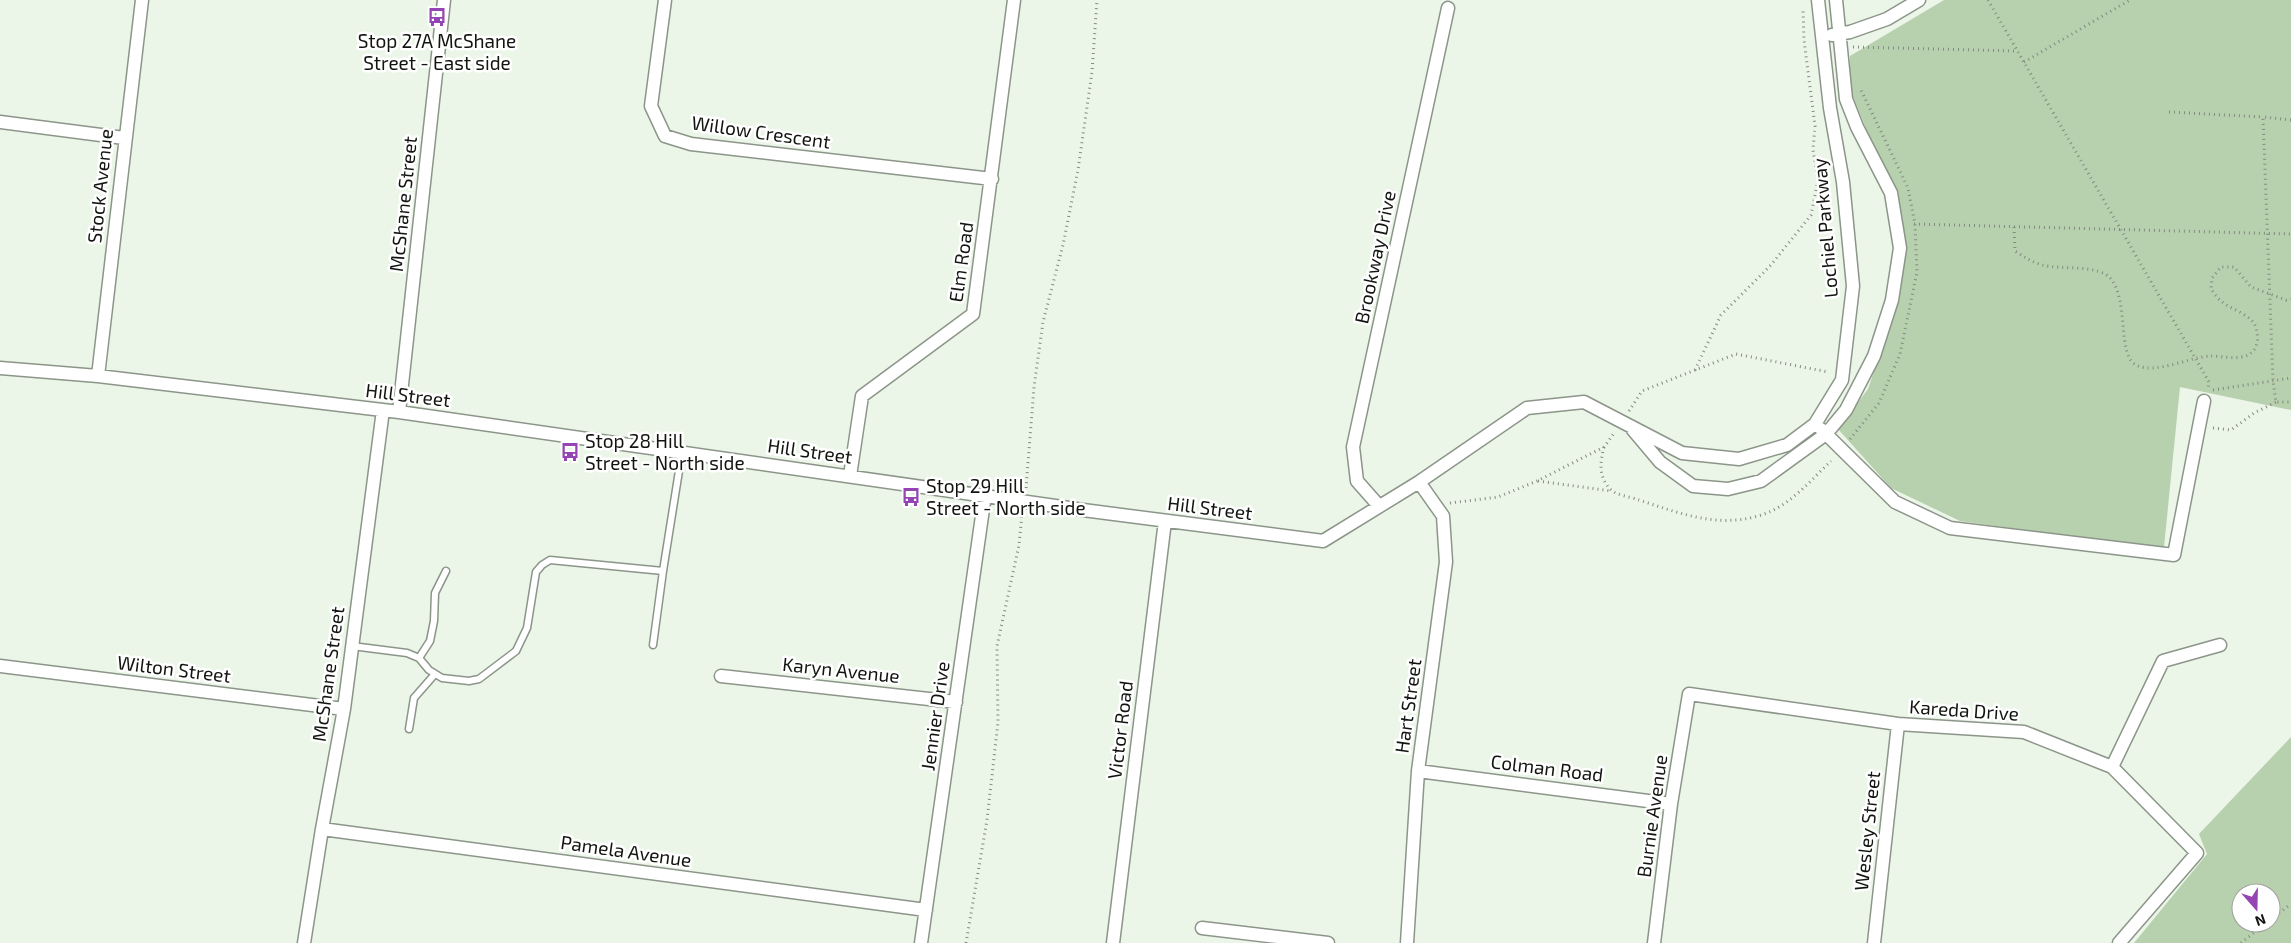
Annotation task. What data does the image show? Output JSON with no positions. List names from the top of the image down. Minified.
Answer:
{"streets":{"street":["Willow Crescent","Stock Avenue","McShane Street","Lochiel Parkway","Brookway Drive","Elm Road","Hill Street","Wilton Street","Karyn Avenue","Hart Street","Kareda Drive","Jennier Drive","Victor Road","Colman Road","Burnie Avenue","Wesley Street","Pamela Avenue"]},"crossings":[["Willow Crescent","Elm Road"],["Stock Avenue","Hill Street"],["McShane Street","Hill Street"],["McShane Street","Wilton Street"],["McShane Street","Pamela Avenue"],["Lochiel Parkway","Hill Street"],["Lochiel Parkway","Hart Street"],["Brookway Drive","Hill Street"],["Elm Road","Hill Street"],["Hill Street","Hart Street"],["Hill Street","Jennier Drive"],["Hill Street","Victor Road"],["Karyn Avenue","Jennier Drive"],["Hart Street","Colman Road"],["Kareda Drive","Burnie Avenue"],["Kareda Drive","Wesley Street"],["Jennier Drive","Pamela Avenue"],["Colman Road","Burnie Avenue"]],"places":{"bus stop":["Stop 27A McShane Street - East side","Stop 28 Hill Street - North side","Stop 29 Hill Street - North side"]},"north":"bottom"}
